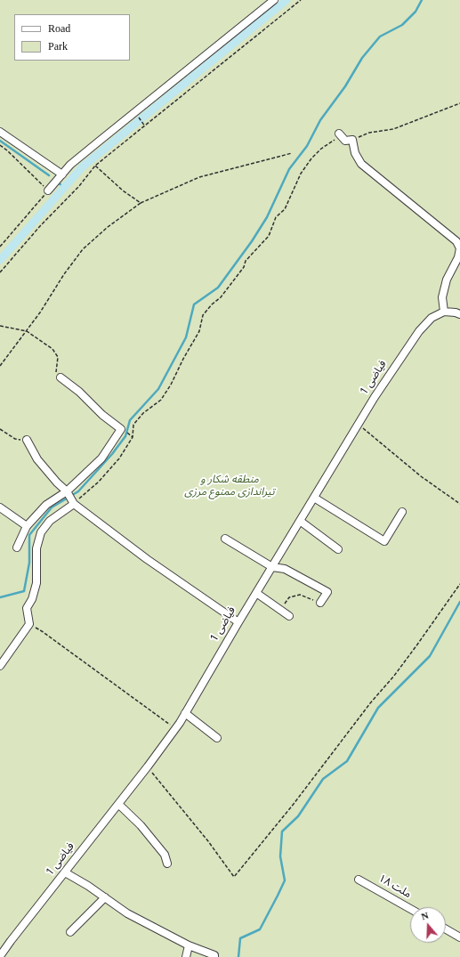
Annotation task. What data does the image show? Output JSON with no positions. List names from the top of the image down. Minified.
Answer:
{"streets":{"street":["فیاضی 1","ملت ۱۸"]},"parks":["منطقه شکار و تیراندازی ممنوع مرزی"],"legend":["Road","Park"],"north":"top"}
